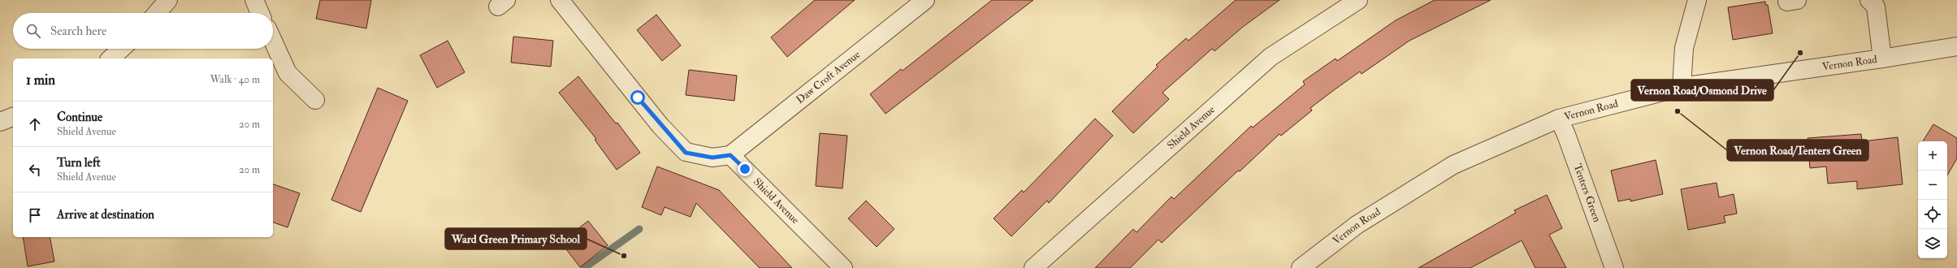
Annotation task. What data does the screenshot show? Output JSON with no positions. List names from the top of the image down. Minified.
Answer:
{"streets":{"street":["Vernon Road","Daw Croft Avenue","Shield Avenue","Tenters Green"]},"crossings":[["Vernon Road","Tenters Green"],["Daw Croft Avenue","Shield Avenue"]],"places":["Vernon Road/Osmond Drive","Vernon Road/Tenters Green","Ward Green Primary School"],"page":{"search":"Search here","heading":["1 min","Walk · 40 m"],"list":[["Continue","Shield Avenue","20 m"],["Turn left","Shield Avenue","20 m"],"Arrive at destination"],"map_buttons":["+","−"]}}
